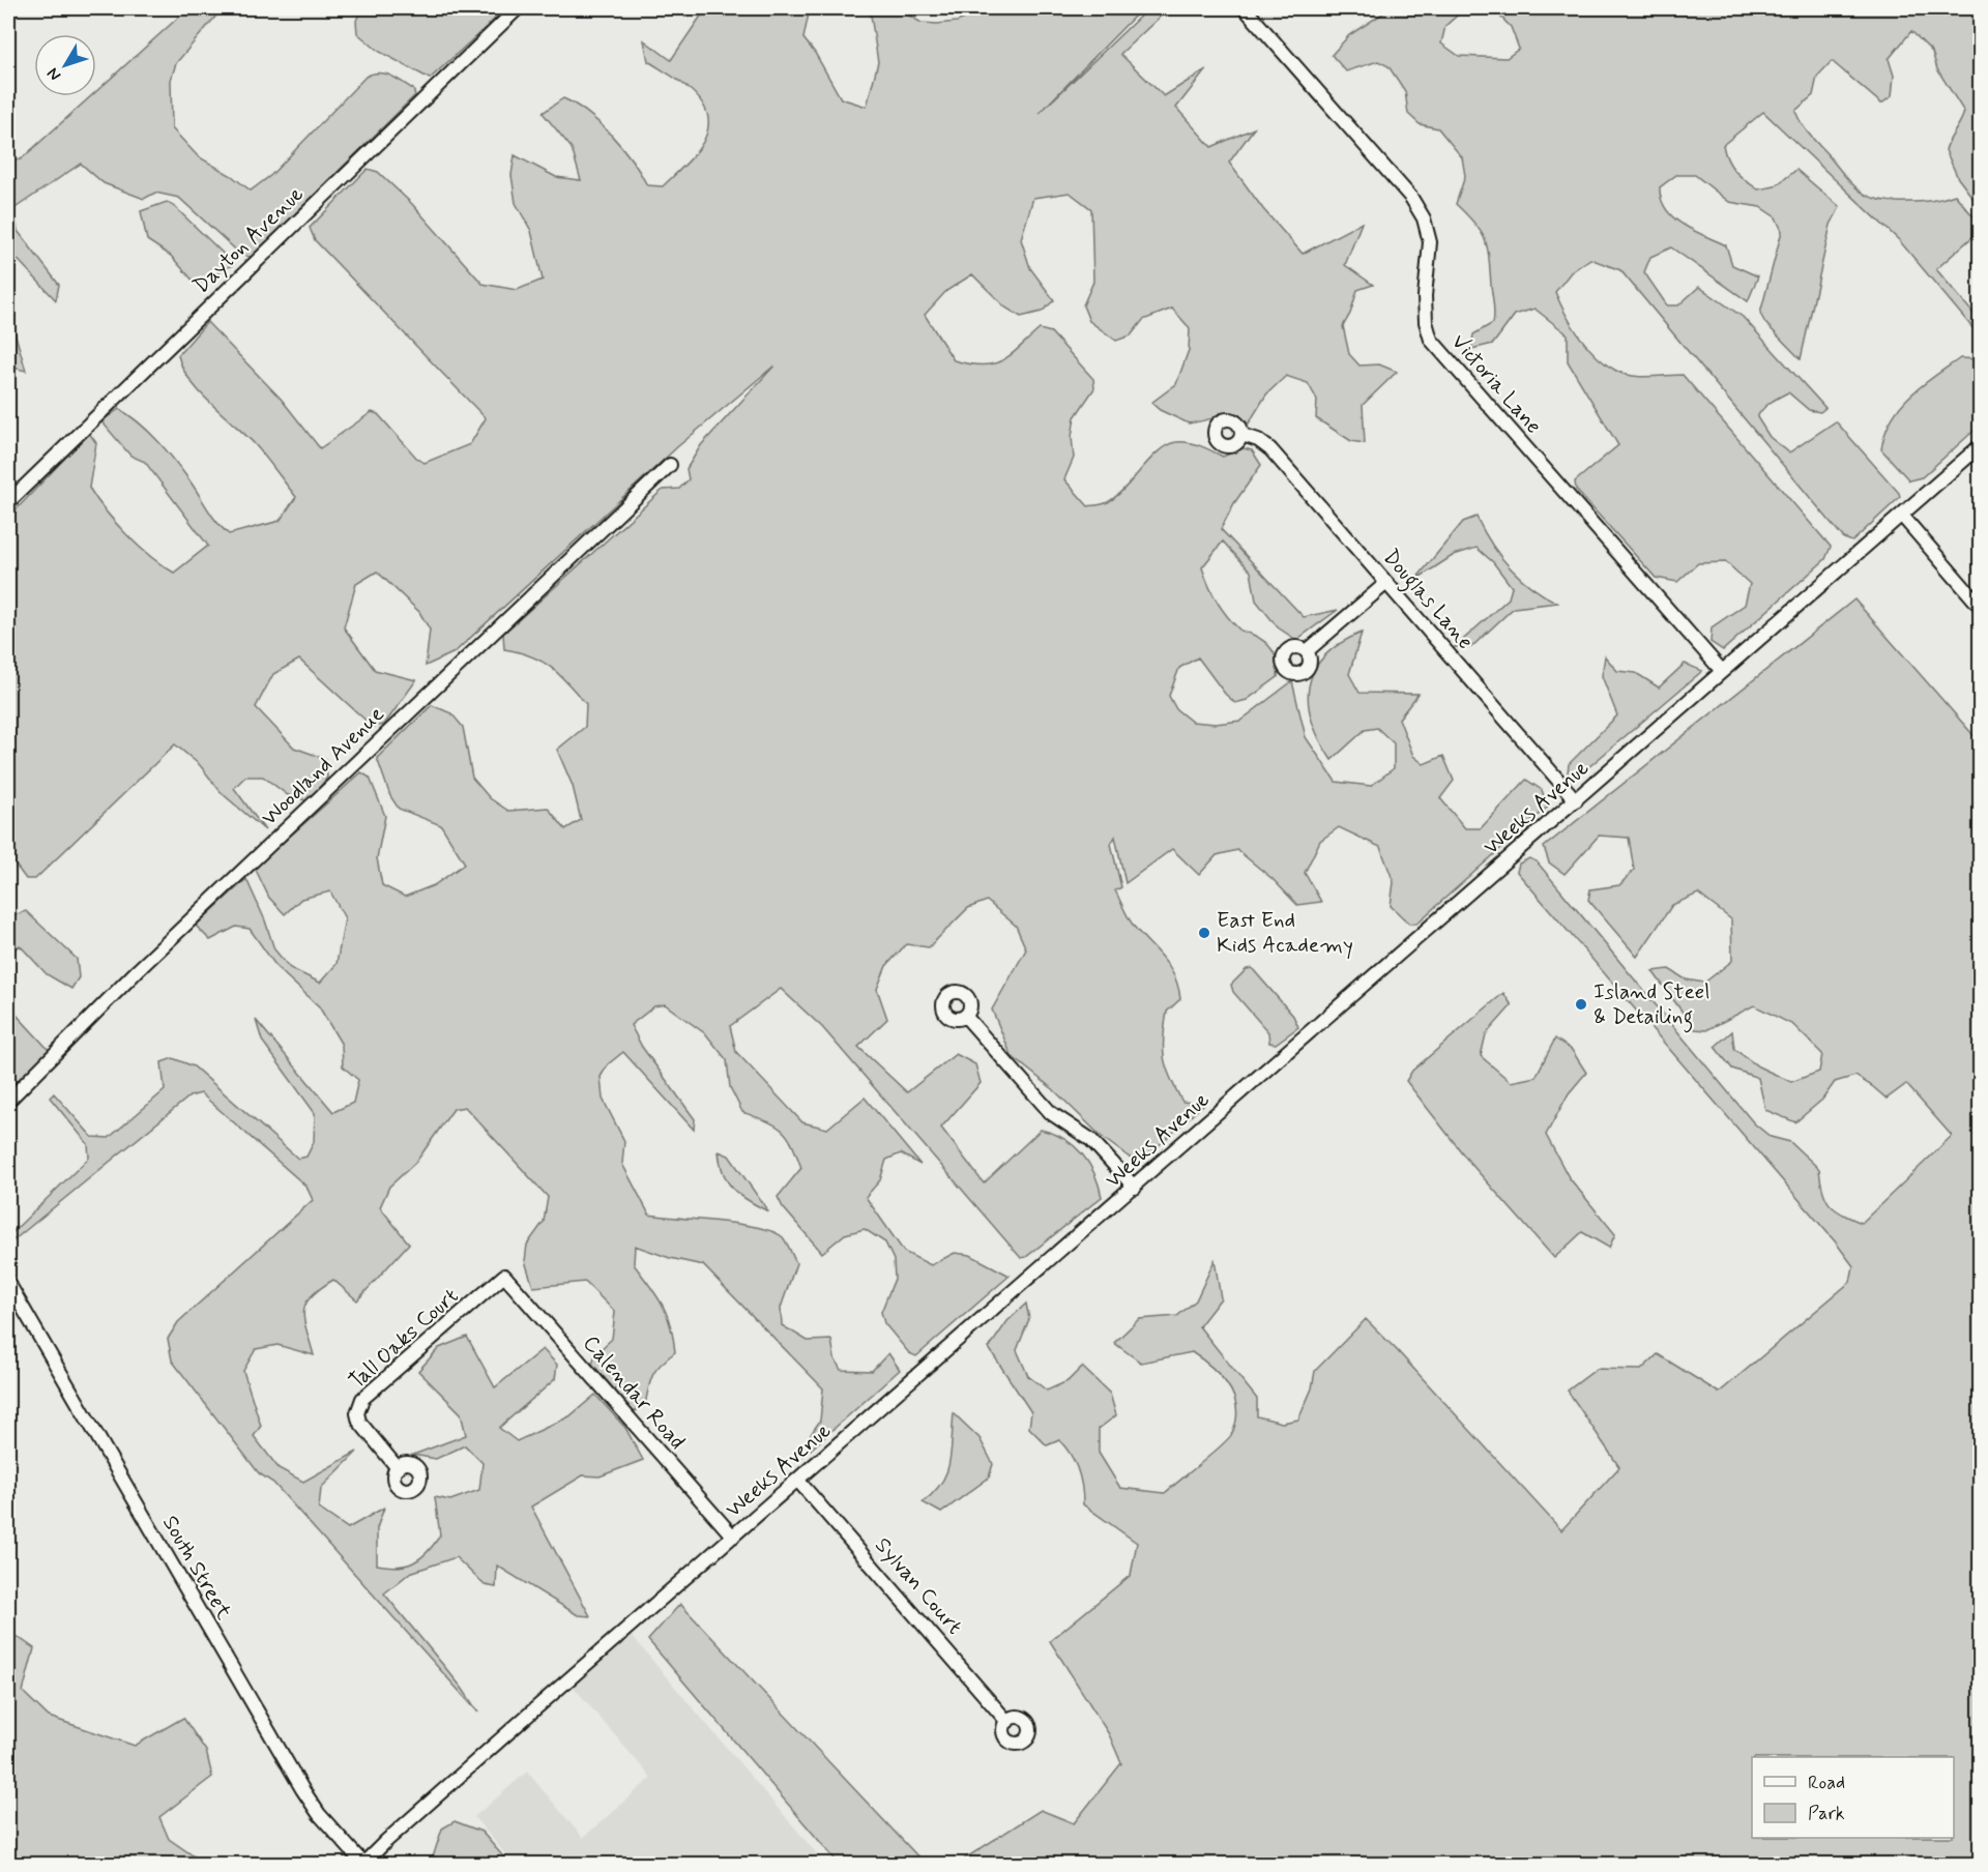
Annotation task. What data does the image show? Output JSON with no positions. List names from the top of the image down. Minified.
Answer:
{"streets":{"street":["Dayton Avenue","Victoria Lane","Douglas Lane","Woodland Avenue","Weeks Avenue","Tall Oaks Court","Calendar Road","South Street","Sylvan Court"]},"crossings":[["Victoria Lane","Weeks Avenue"],["Douglas Lane","Weeks Avenue"],["Weeks Avenue","Calendar Road"],["Weeks Avenue","South Street"],["Weeks Avenue","Sylvan Court"],["Tall Oaks Court","Calendar Road"]],"places":["East End Kids Academy","Island Steel & Detailing"],"legend":["Road","Park"],"north":"bottom left"}
